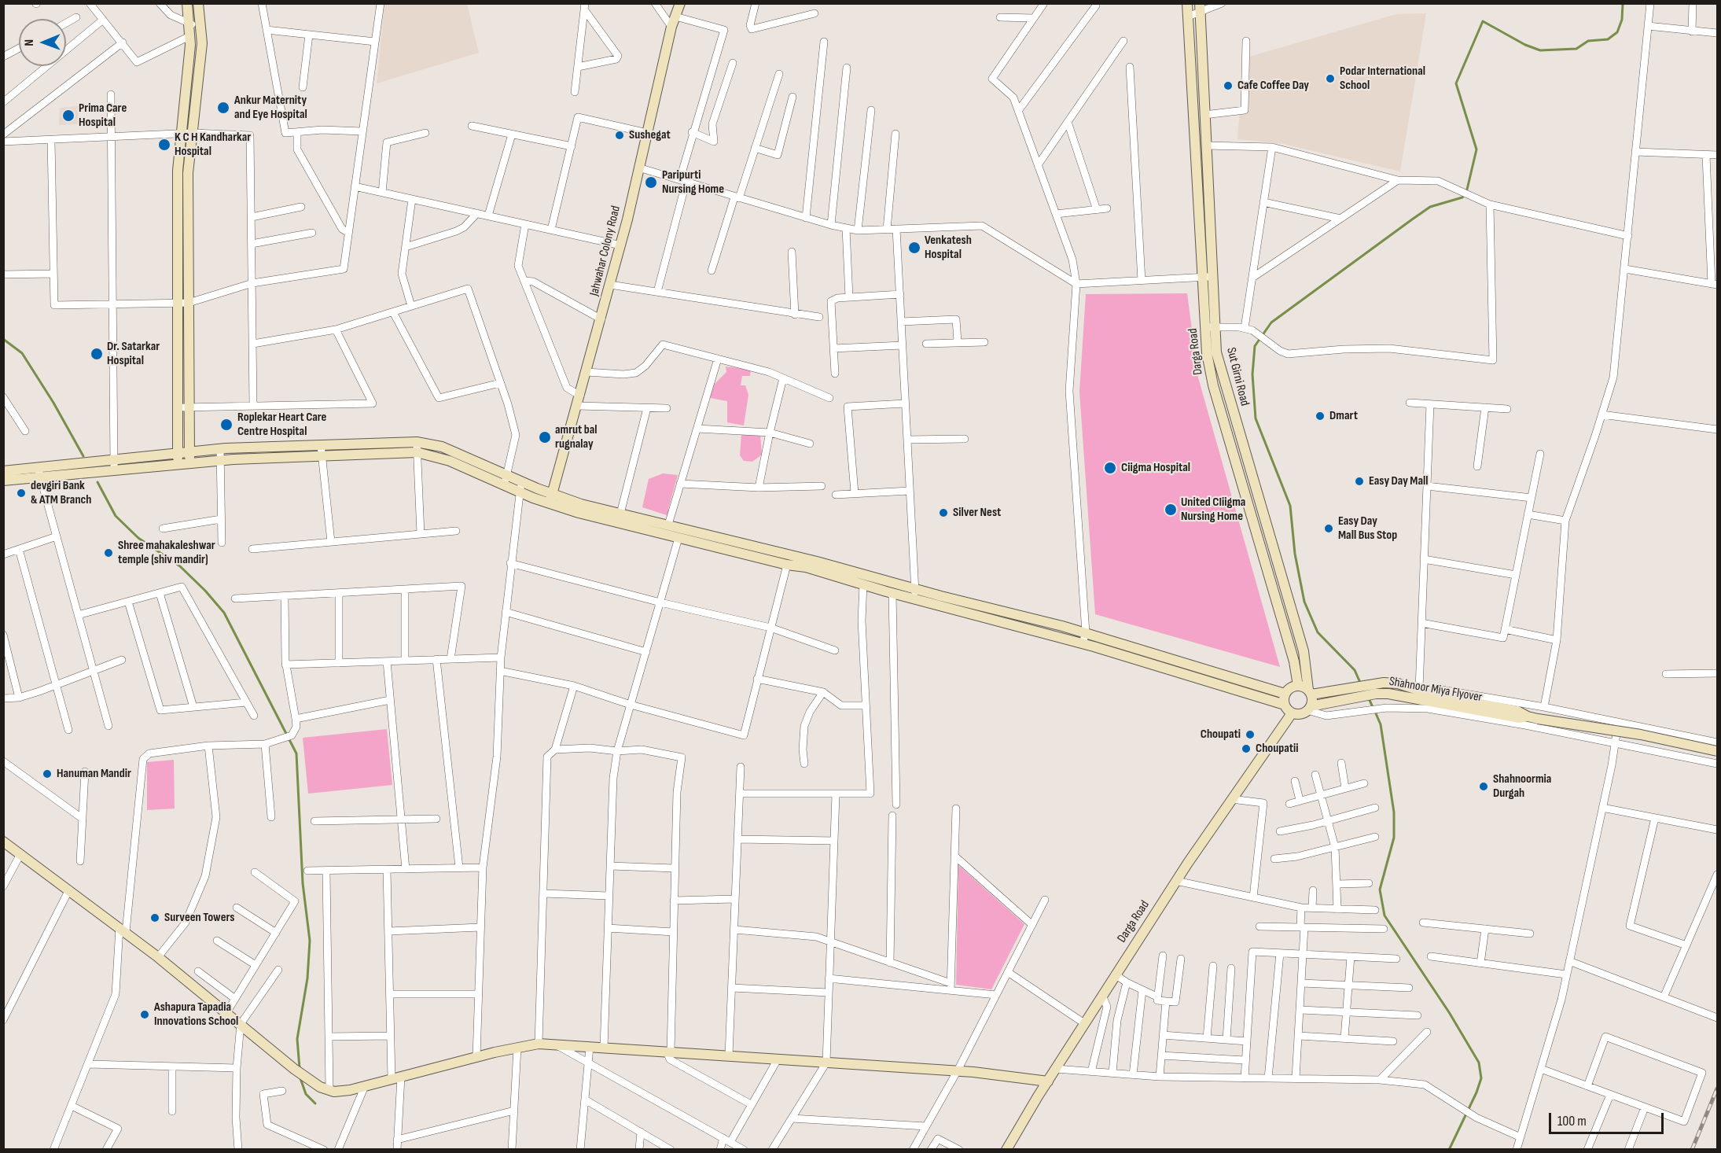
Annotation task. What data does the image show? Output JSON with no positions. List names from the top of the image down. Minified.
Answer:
{"streets":{"main road":["Jahwahar Colony Road","Darga Road","Sut Girni Road","Shahnoor Miya Flyover"]},"crossings":[["Darga Road","Sut Girni Road"],["Darga Road","Shahnoor Miya Flyover"],["Sut Girni Road","Shahnoor Miya Flyover"]],"places":["Podar International School","Cafe Coffee Day","Ankur Maternity and Eye Hospital","Prima Care Hospital","Sushegat","K C H Kandharkar Hospital","Paripurti Nursing Home","Venkatesh Hospital","Dr. Satarkar Hospital","Dmart","Roplekar Heart Care Centre Hospital","amrut bal rugnalay","Ciigma Hospital","Easy Day Mall","devgiri Bank & ATM Branch","United CIiigma Nursing Home","Silver Nest","Easy Day Mall Bus Stop","Shree mahakaleshwar temple (shiv mandir)","Choupati","Choupatii","Hanuman Mandir","Shahnoormia Durgah","Surveen Towers","Ashapura Tapadia Innovations School"],"scale_bar":"100 m","north":"left"}
